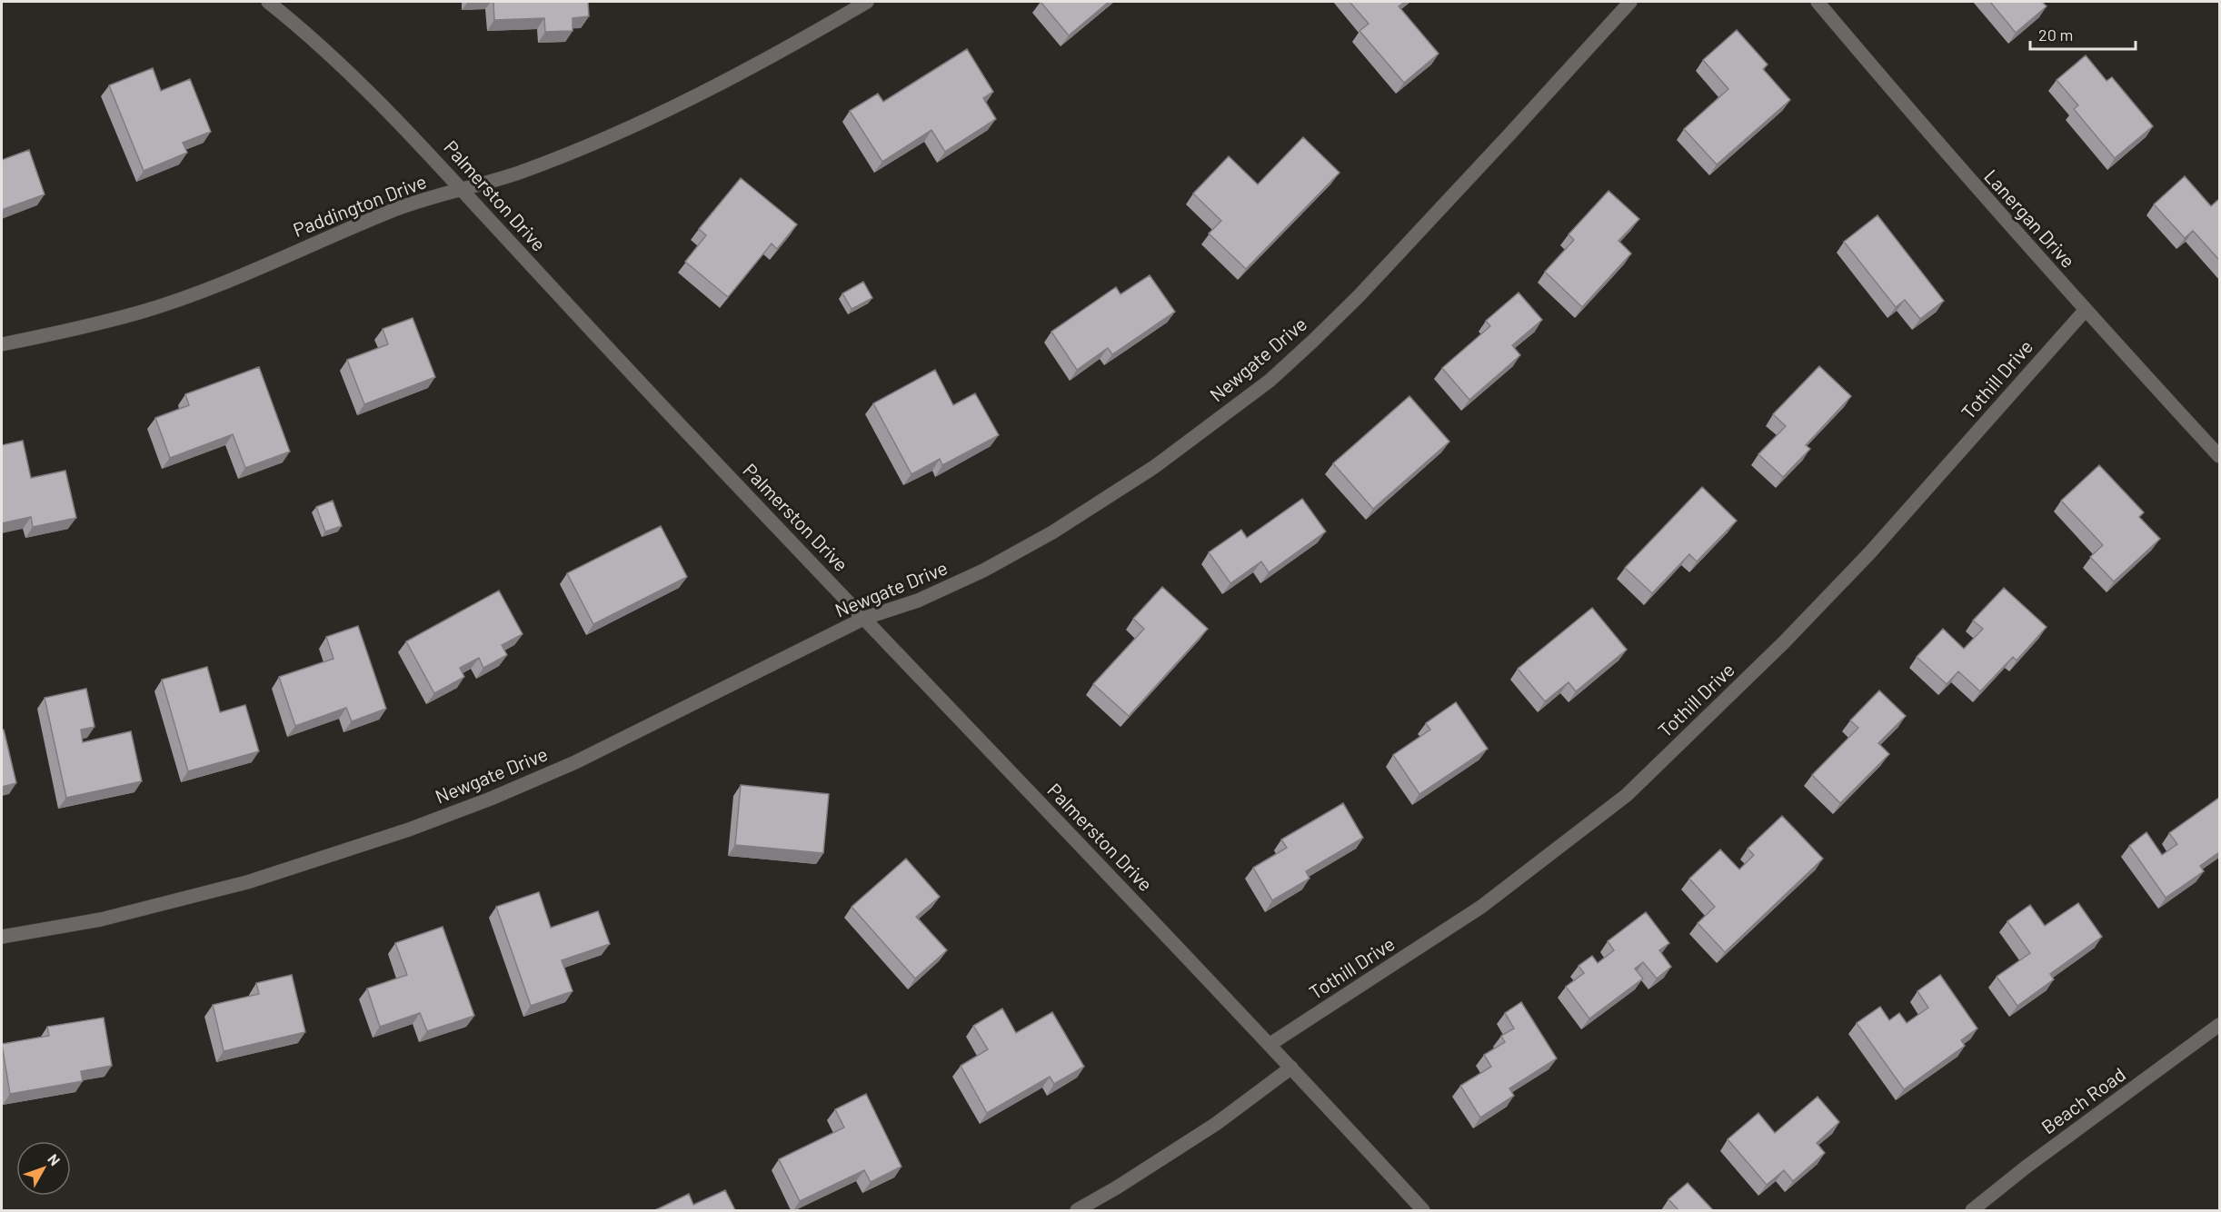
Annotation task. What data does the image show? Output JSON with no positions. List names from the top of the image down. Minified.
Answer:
{"streets":{"street":["Palmerston Drive","Paddington Drive","Lanergan Drive","Newgate Drive","Tothill Drive","Beach Road"]},"crossings":[["Palmerston Drive","Paddington Drive"],["Palmerston Drive","Newgate Drive"],["Palmerston Drive","Tothill Drive"],["Lanergan Drive","Tothill Drive"]],"scale_bar":"20 m","north":"top right"}
